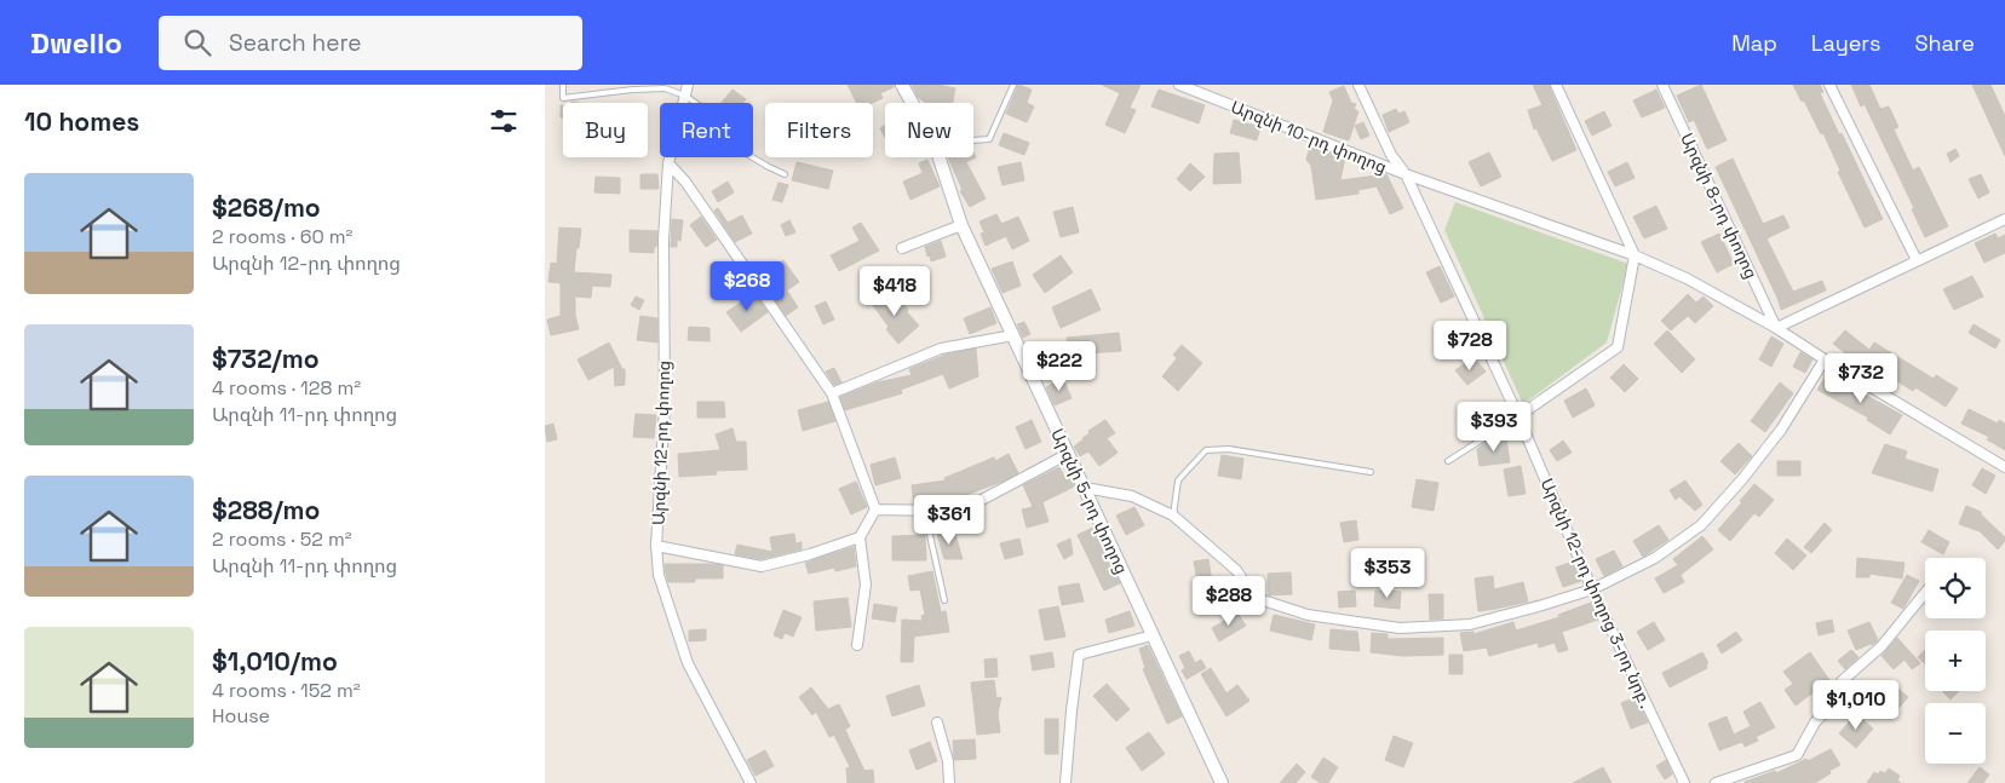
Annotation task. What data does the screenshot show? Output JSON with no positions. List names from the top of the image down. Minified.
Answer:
{"streets":{"street":["Արզնի 10-րդ փողոց","Արզնի 8-րդ փողոց","Արզնի 12-րդ փողոց","Արզնի 5-րդ փողոց","Արզնի 12-րդ փողոց 3-րդ նրբ․"]},"crossings":[["Արզնի 10-րդ փողոց","Արզնի 8-րդ փողոց"],["Արզնի 10-րդ փողոց","Արզնի 12-րդ փողոց 3-րդ նրբ․"]],"page":{"header":"Dwello","search":"Search here","nav":["Map","Layers","Share"],"heading":"10 homes","chip":["Buy","Rent","Filters","New"],"list":[{"name":"$268/mo","note":"2 rooms · 60 m² · Արզնի 12-րդ փողոց"},{"name":"$732/mo","note":"4 rooms · 128 m² · Արզնի 11-րդ փողոց"},{"name":"$288/mo","note":"2 rooms · 52 m² · Արզնի 11-րդ փողոց"},{"name":"$1,010/mo","note":"4 rooms · 152 m² · House"}],"price":["$268","$418","$728","$222","$732","$393","$361","$353","$288","$1,010"],"map_buttons":["+","−"]}}
